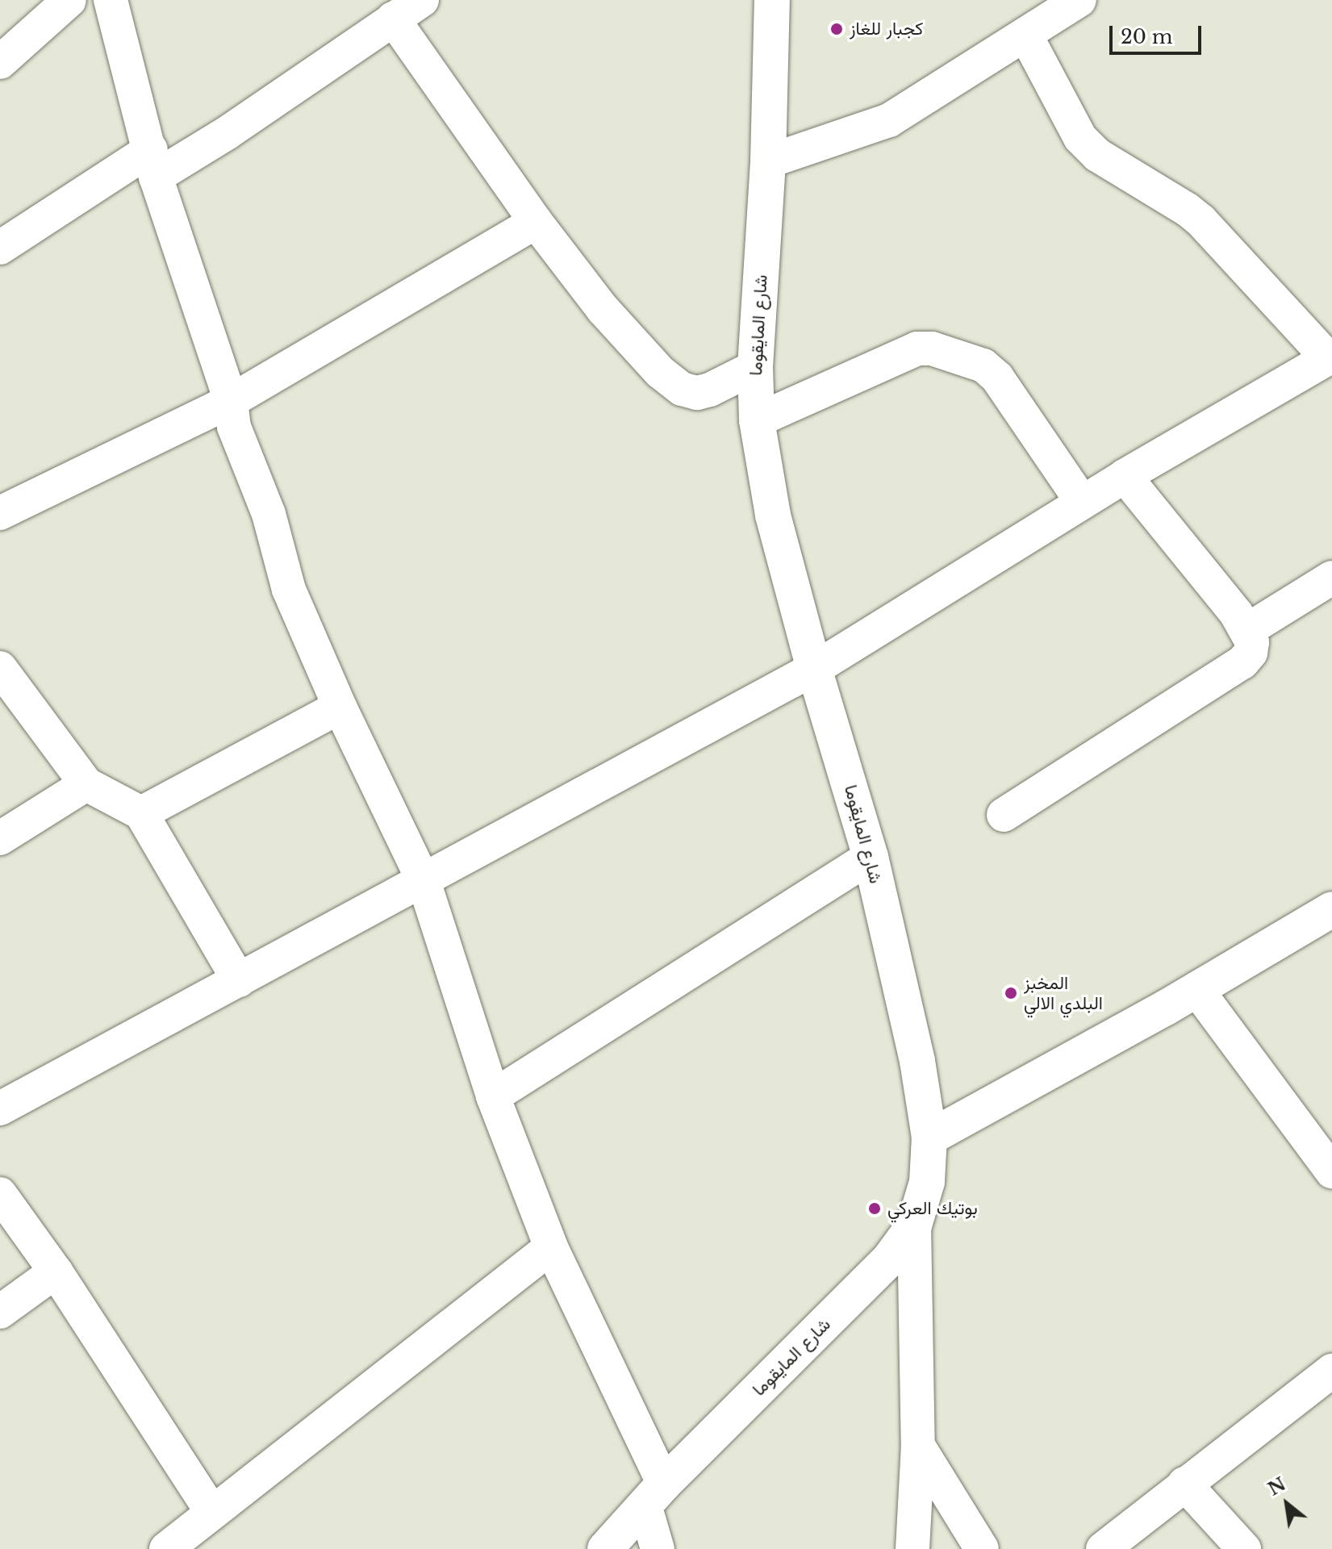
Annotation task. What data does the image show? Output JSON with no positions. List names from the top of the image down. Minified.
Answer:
{"streets":{"street":["شارع المايقوما"]},"places":["كجبار للغاز","المخبز البلدي الالي","بوتيك العركي"],"scale_bar":"20 m","north":"top left"}
